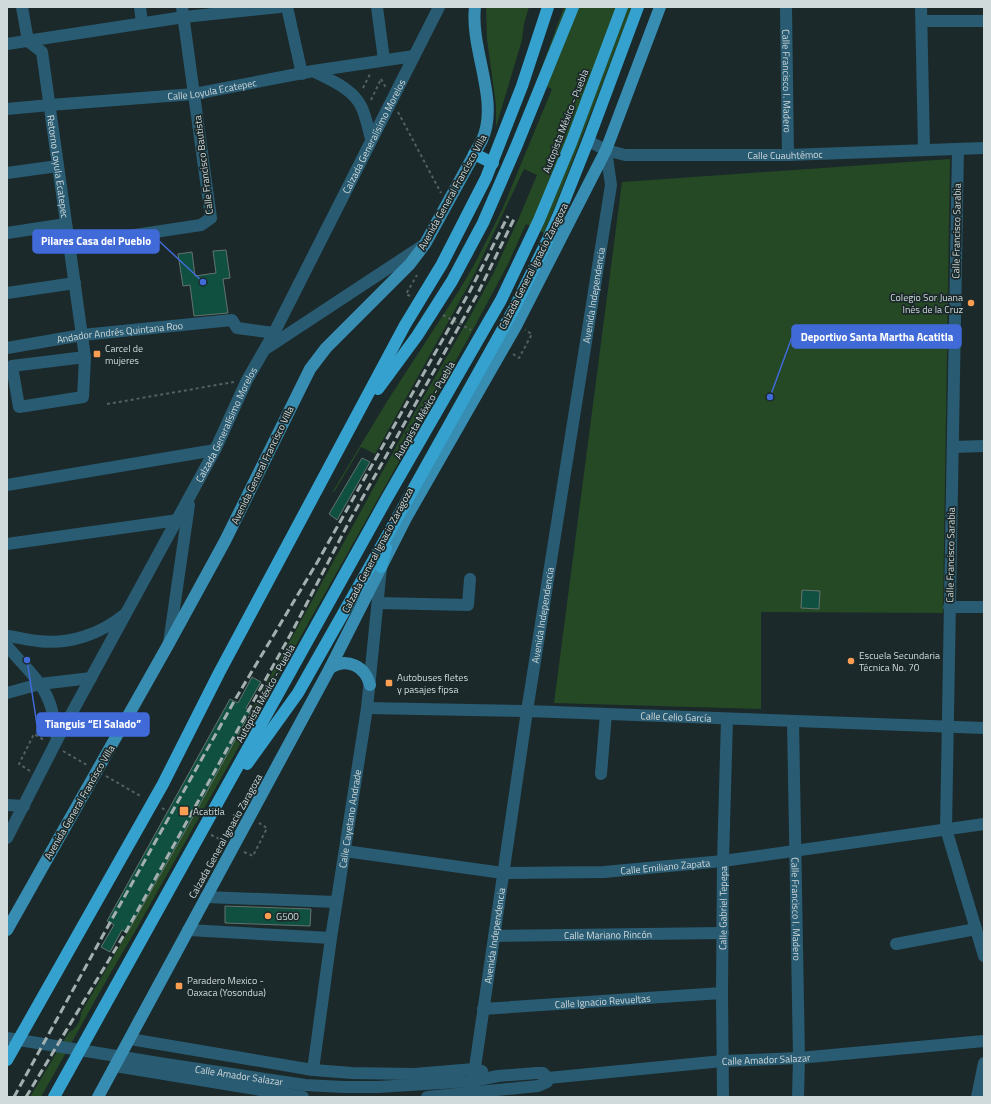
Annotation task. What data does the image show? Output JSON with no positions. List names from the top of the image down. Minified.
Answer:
{"streets":{"highway":["Autopista México - Puebla","Calzada General Ignacio Zaragoza"],"main road":["Avenida General Francisco Villa"],"street":["Calle Francisco I. Madero","Calle Loyula Ecatepec","Calzada Generalísimo Morelos","Calle Cuauhtémoc","Calle Francisco Bautista","Retorno Loyula Ecatepec","Calle Francisco Sarabia","Avenida Independencia","Andador Andrés Quintana Roo","Calle Celio García","Calle Cayetano Andrade","Calle Emiliano Zapata","Calle Gabriel Tepepa","Calle Mariano Rincón","Calle Ignacio Revueltas","Calle Amador Salazar"]},"crossings":[["Calle Francisco I. Madero","Calle Cuauhtémoc"],["Calle Francisco I. Madero","Calle Celio García"],["Calle Francisco I. Madero","Calle Emiliano Zapata"],["Calle Francisco I. Madero","Calle Amador Salazar"],["Calle Loyula Ecatepec","Calzada Generalísimo Morelos"],["Calle Loyula Ecatepec","Calle Francisco Bautista"],["Calle Loyula Ecatepec","Retorno Loyula Ecatepec"],["Calzada Generalísimo Morelos","Andador Andrés Quintana Roo"],["Calle Cuauhtémoc","Calle Francisco Sarabia"],["Calle Cuauhtémoc","Calzada General Ignacio Zaragoza"],["Calle Cuauhtémoc","Avenida Independencia"],["Calle Francisco Bautista","Retorno Loyula Ecatepec"],["Retorno Loyula Ecatepec","Andador Andrés Quintana Roo"],["Calle Francisco Sarabia","Calle Celio García"],["Calle Francisco Sarabia","Calle Emiliano Zapata"],["Calzada General Ignacio Zaragoza","Avenida Independencia"],["Calzada General Ignacio Zaragoza","Calle Cayetano Andrade"],["Calzada General Ignacio Zaragoza","Calle Amador Salazar"],["Avenida Independencia","Calle Celio García"],["Avenida Independencia","Calle Emiliano Zapata"],["Avenida Independencia","Calle Mariano Rincón"],["Avenida Independencia","Calle Ignacio Revueltas"],["Avenida Independencia","Calle Amador Salazar"],["Calle Celio García","Calle Cayetano Andrade"],["Calle Celio García","Calle Gabriel Tepepa"],["Calle Cayetano Andrade","Calle Emiliano Zapata"],["Calle Cayetano Andrade","Calle Amador Salazar"],["Calle Emiliano Zapata","Calle Gabriel Tepepa"],["Calle Gabriel Tepepa","Calle Mariano Rincón"],["Calle Gabriel Tepepa","Calle Ignacio Revueltas"],["Calle Gabriel Tepepa","Calle Amador Salazar"]],"places":{"other":["Pilares Casa del Pueblo","Colegio Sor Juana Inés de la Cruz","Deportivo Santa Martha Acatitla","Tianguis “El Salado”","Escuela Secundaria Técnica No. 70","G500"],"transit":["Carcel de mujeres","Autobuses fletes y pasajes fipsa","Acatitla","Paradero Mexico - Oaxaca (Yosondua)"]}}
